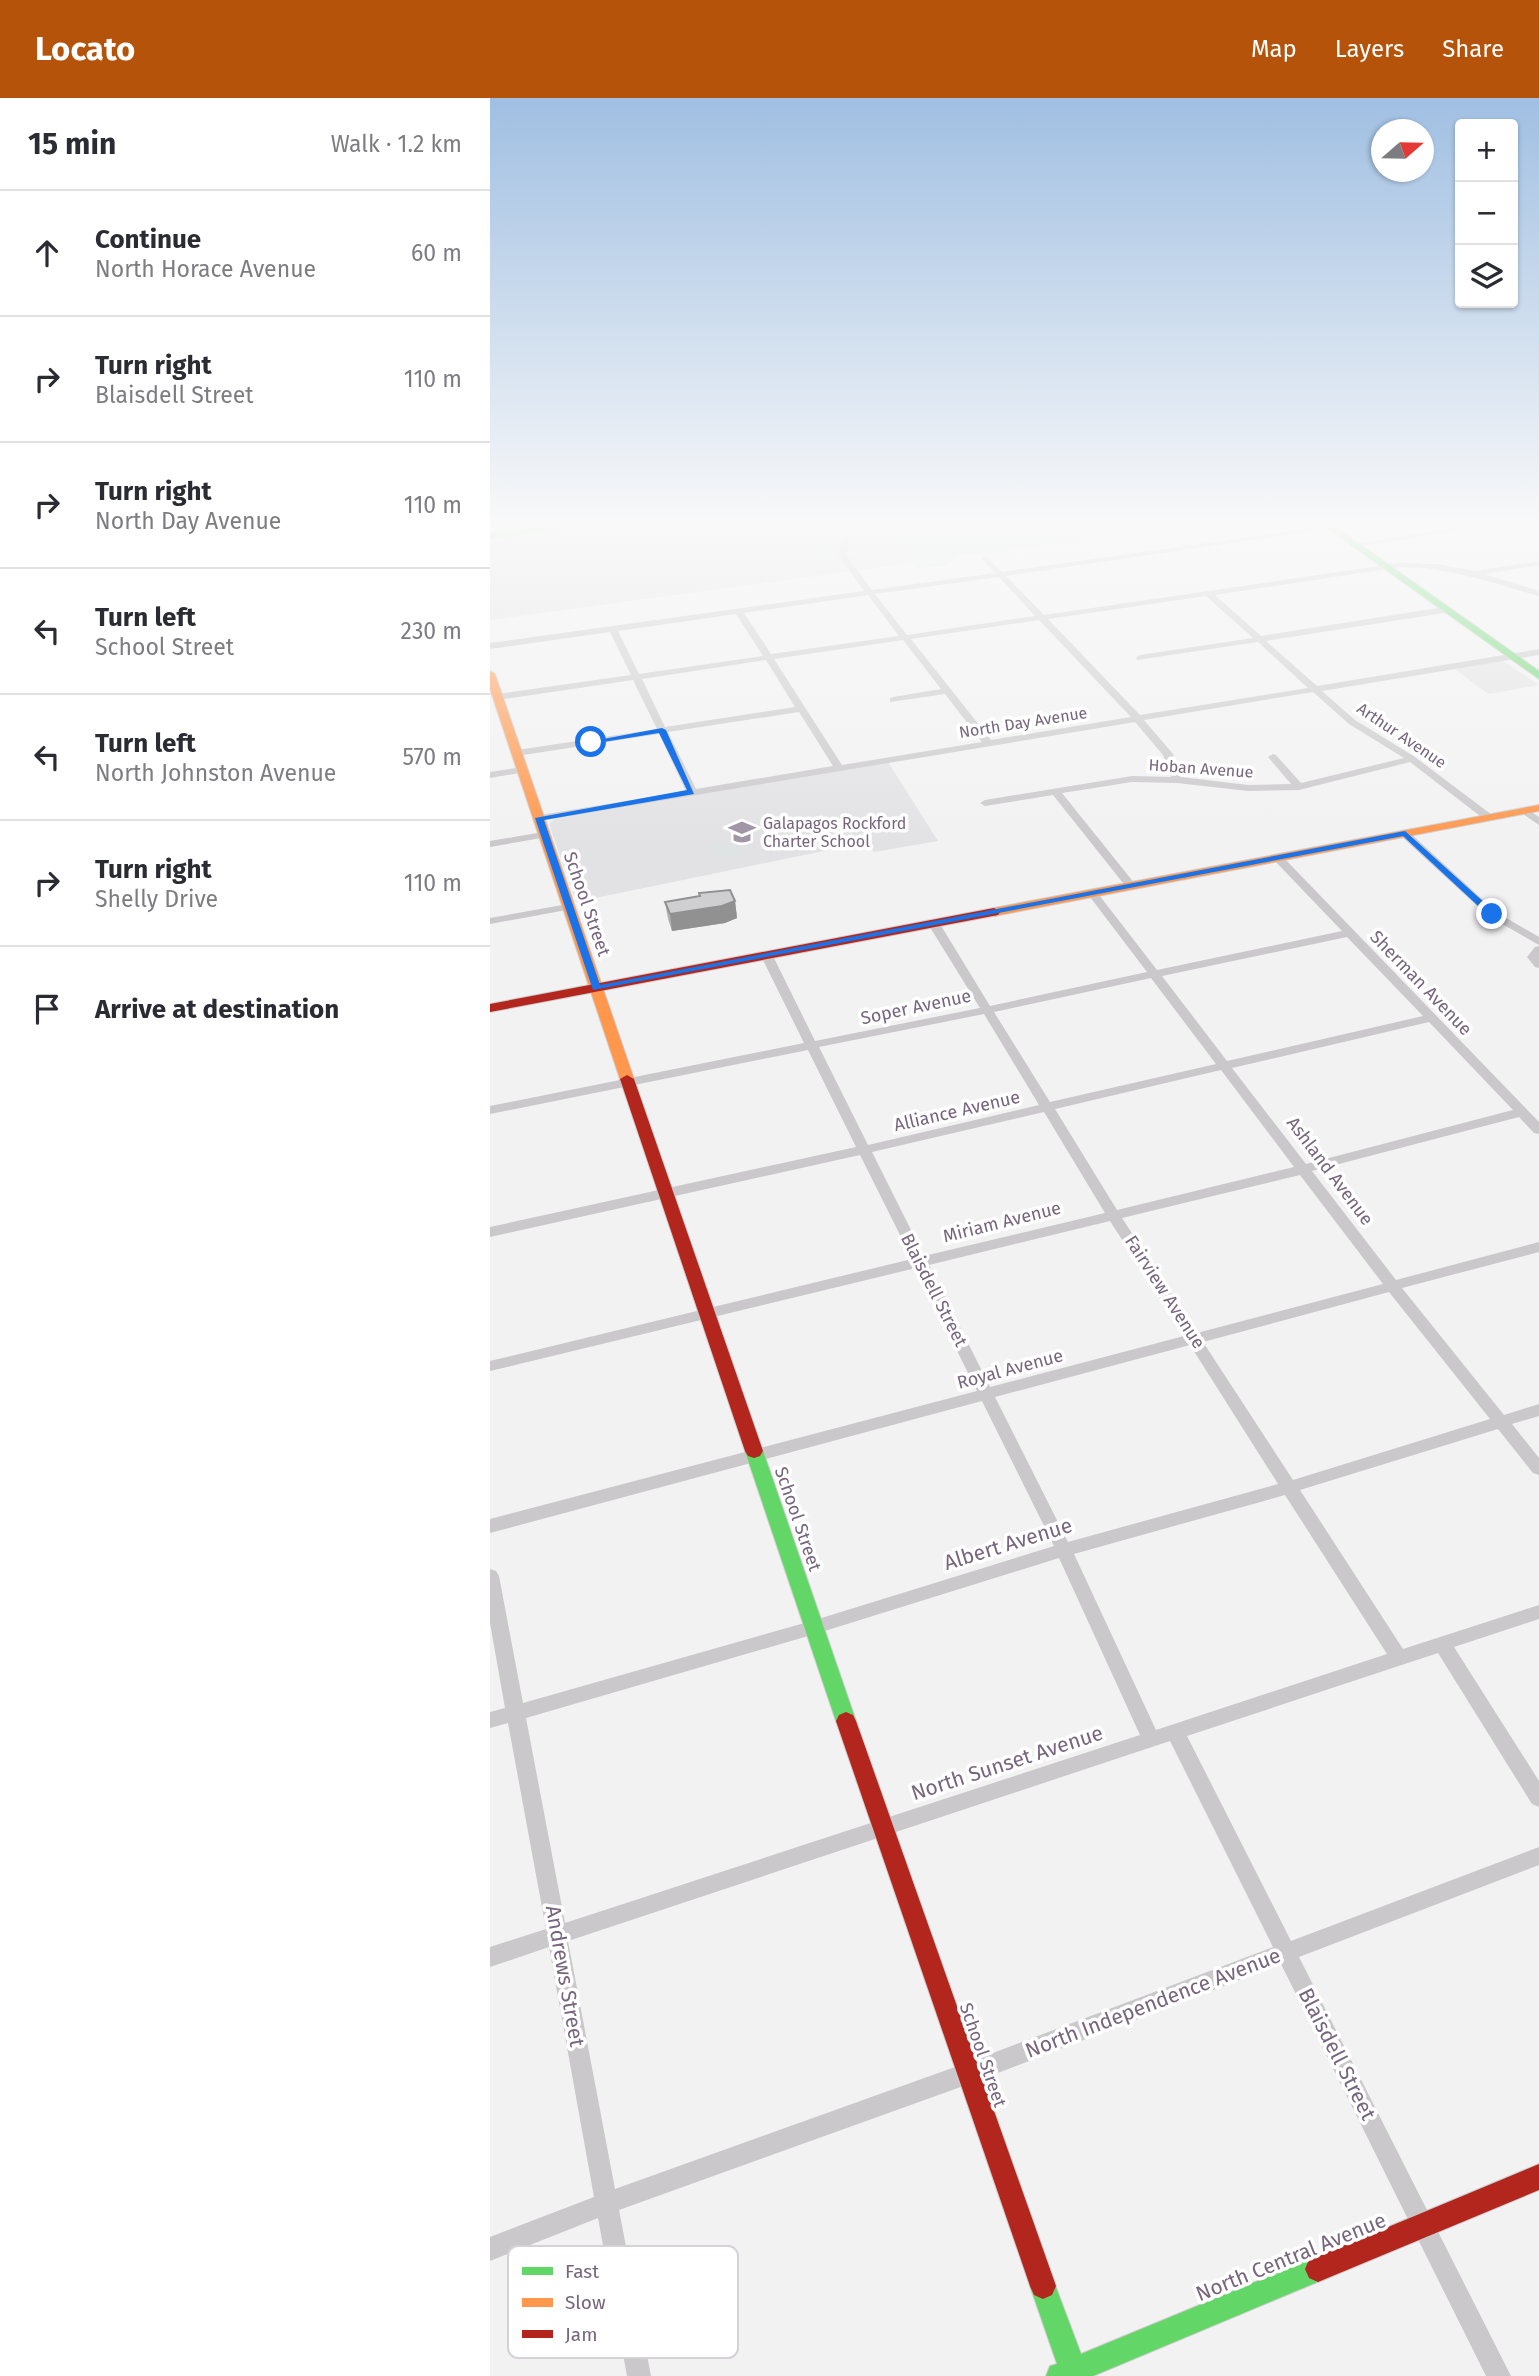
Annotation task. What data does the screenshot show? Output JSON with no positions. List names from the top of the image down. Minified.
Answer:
{"streets":{"main road":["School Street","North Central Avenue"],"street":["North Day Avenue","Arthur Avenue","Hoban Avenue","Sherman Avenue","Soper Avenue","Alliance Avenue","Ashland Avenue","Miriam Avenue","Blaisdell Street","Fairview Avenue","Royal Avenue","Albert Avenue","North Sunset Avenue","Andrews Street","North Independence Avenue"]},"crossings":[["North Day Avenue","Arthur Avenue"],["North Day Avenue","School Street"],["Arthur Avenue","Hoban Avenue"],["School Street","Soper Avenue"],["School Street","Alliance Avenue"],["School Street","Miriam Avenue"],["School Street","Royal Avenue"],["School Street","Albert Avenue"],["School Street","North Sunset Avenue"],["School Street","North Independence Avenue"],["School Street","North Central Avenue"],["Sherman Avenue","Soper Avenue"],["Sherman Avenue","Alliance Avenue"],["Sherman Avenue","Miriam Avenue"],["Soper Avenue","Ashland Avenue"],["Soper Avenue","Blaisdell Street"],["Soper Avenue","Fairview Avenue"],["Alliance Avenue","Ashland Avenue"],["Alliance Avenue","Blaisdell Street"],["Alliance Avenue","Fairview Avenue"],["Ashland Avenue","Miriam Avenue"],["Ashland Avenue","Royal Avenue"],["Ashland Avenue","Albert Avenue"],["Miriam Avenue","Blaisdell Street"],["Miriam Avenue","Fairview Avenue"],["Blaisdell Street","Royal Avenue"],["Blaisdell Street","Albert Avenue"],["Blaisdell Street","North Sunset Avenue"],["Blaisdell Street","North Independence Avenue"],["Blaisdell Street","North Central Avenue"],["Fairview Avenue","Royal Avenue"],["Fairview Avenue","Albert Avenue"],["Fairview Avenue","North Sunset Avenue"],["Albert Avenue","Andrews Street"],["North Sunset Avenue","Andrews Street"],["Andrews Street","North Independence Avenue"]],"places":{"school or university":["Galapagos Rockford Charter School"]},"legend":["Fast","Slow","Jam"],"north":"right","page":{"header":"Locato","nav":["Map","Layers","Share"],"heading":["15 min","Walk · 1.2 km"],"map_buttons":["+","−"],"list":[["Continue","North Horace Avenue","60 m"],["Turn right","Blaisdell Street","110 m"],["Turn right","North Day Avenue","110 m"],["Turn left","School Street","230 m"],["Turn left","North Johnston Avenue","570 m"],["Turn right","Shelly Drive","110 m"],"Arrive at destination"]}}
